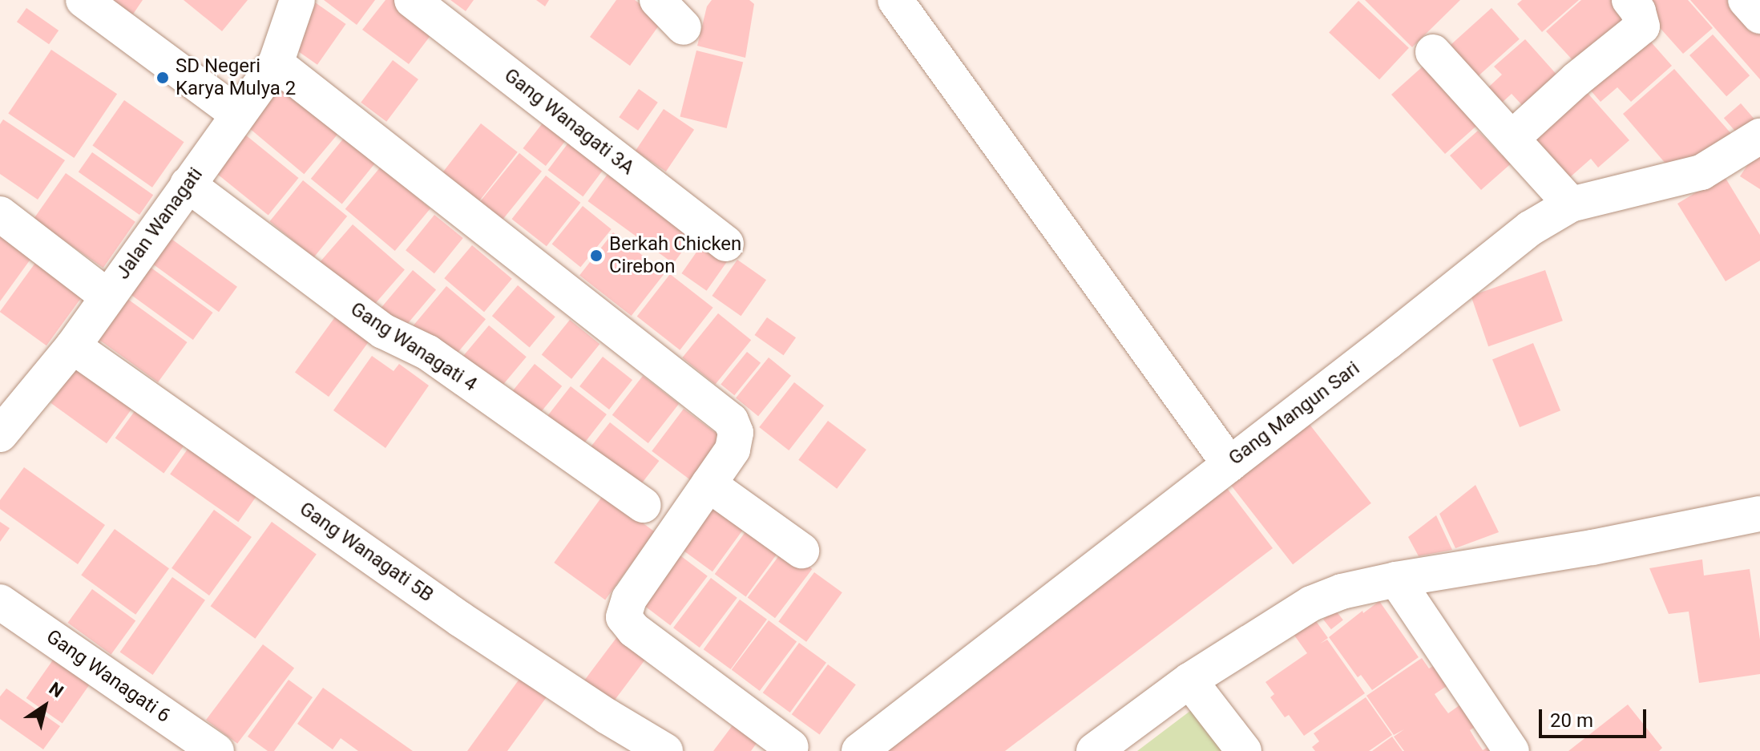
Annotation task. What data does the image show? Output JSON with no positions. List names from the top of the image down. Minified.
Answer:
{"streets":{"street":["Gang Wanagati 3A","Jalan Wanagati","Gang Wanagati 4","Gang Mangun Sari","Gang Wanagati 5B","Gang Wanagati 6"]},"crossings":[["Jalan Wanagati","Gang Wanagati 4"],["Jalan Wanagati","Gang Wanagati 5B"]],"places":["SD Negeri Karya Mulya 2","Berkah Chicken Cirebon"],"scale_bar":"20 m","north":"top right"}
